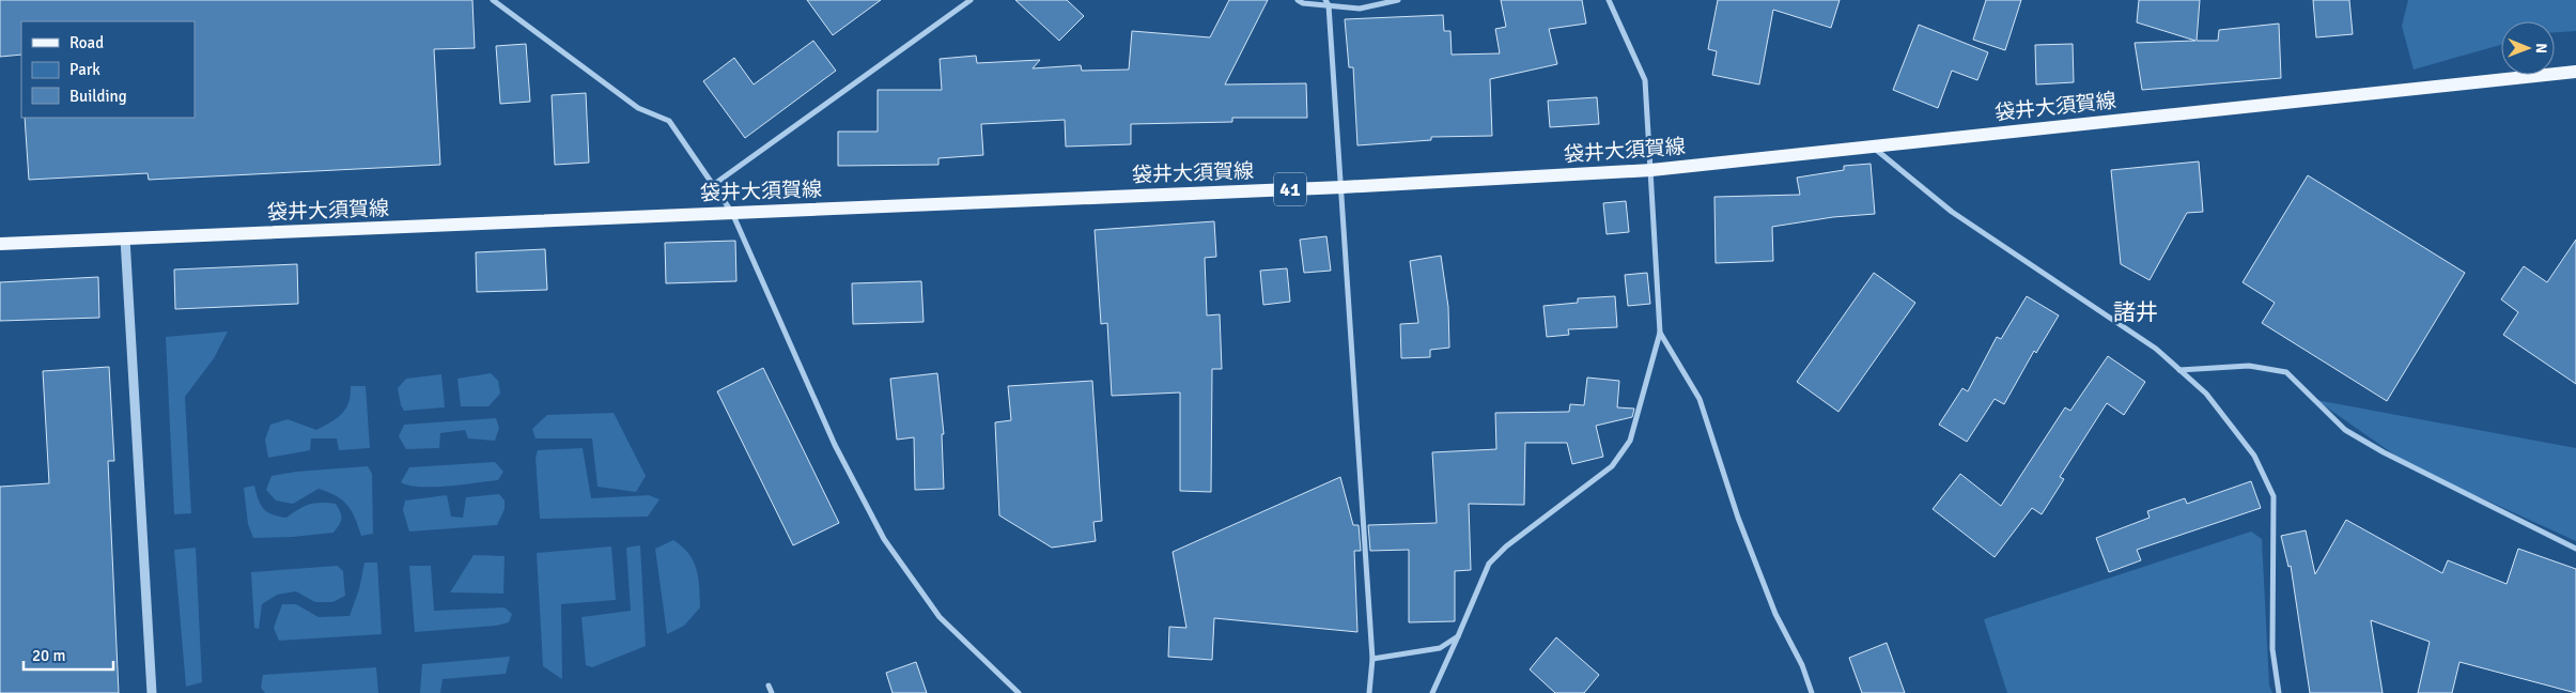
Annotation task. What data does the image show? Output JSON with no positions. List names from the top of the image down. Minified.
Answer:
{"streets":{"main road":["袋井大須賀線","41"]},"districts":["諸井"],"legend":["Road","Park","Building"],"scale_bar":"20 m","north":"right"}
